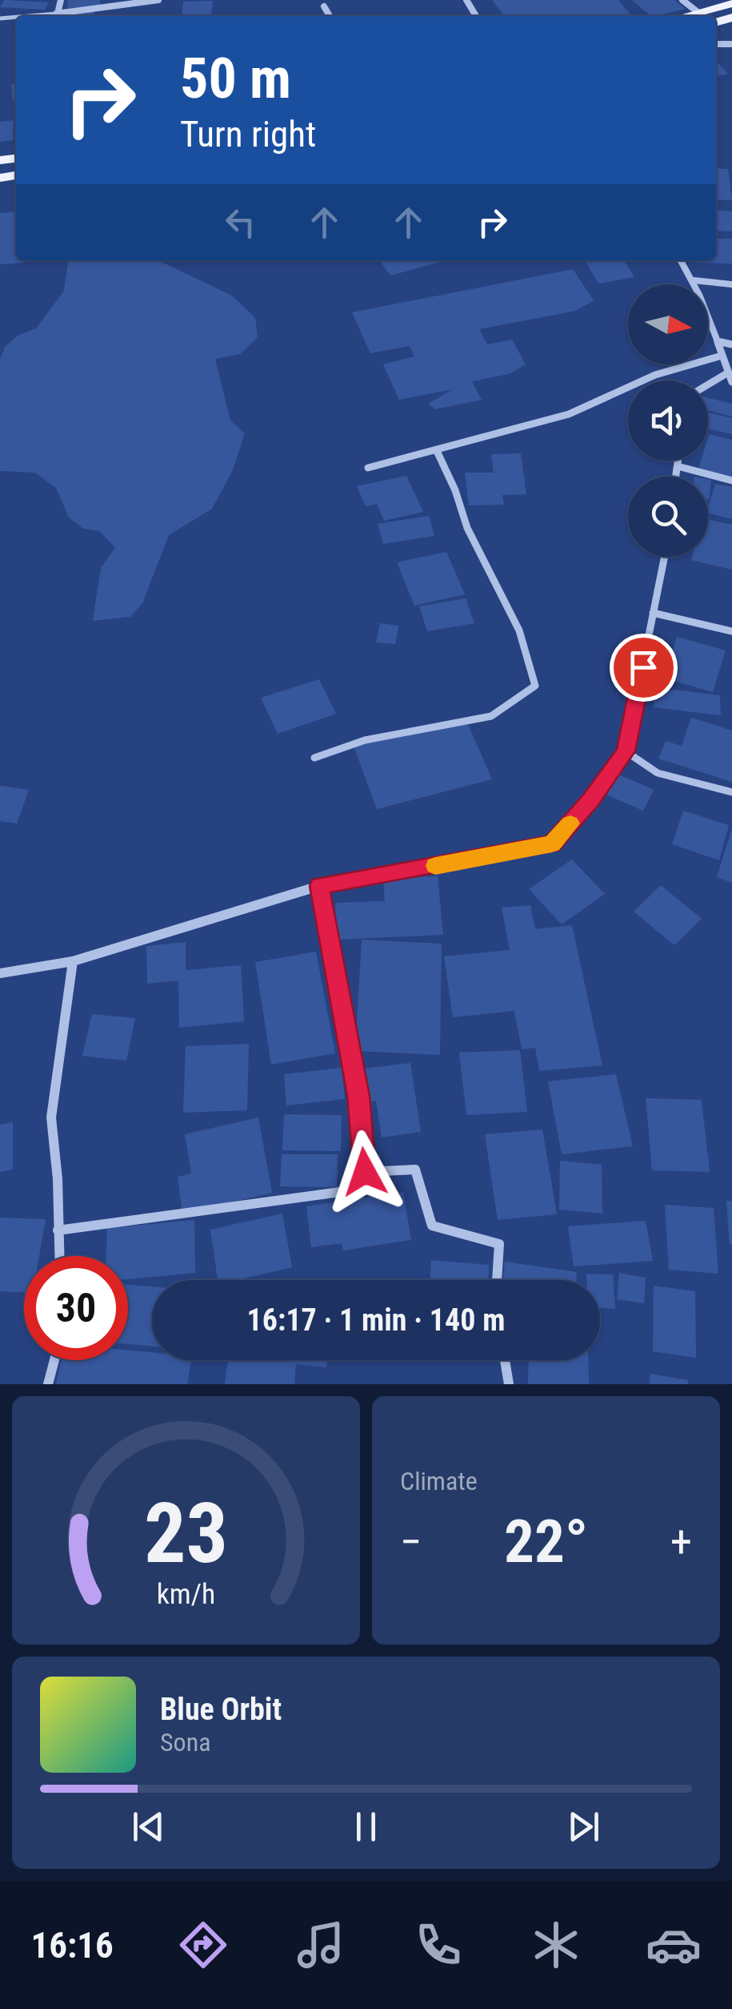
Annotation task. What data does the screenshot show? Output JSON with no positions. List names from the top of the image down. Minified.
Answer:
{"north":"right","page":{"turn":["50 m","Turn right"],"limit":"30","trip":"16:17 · 1 min · 140 m","tile":"Climate","heat":["−","22°","+"],"song":["Blue Orbit","Sona"],"tabs":"16:16","gauge":["23","km/h"]}}
